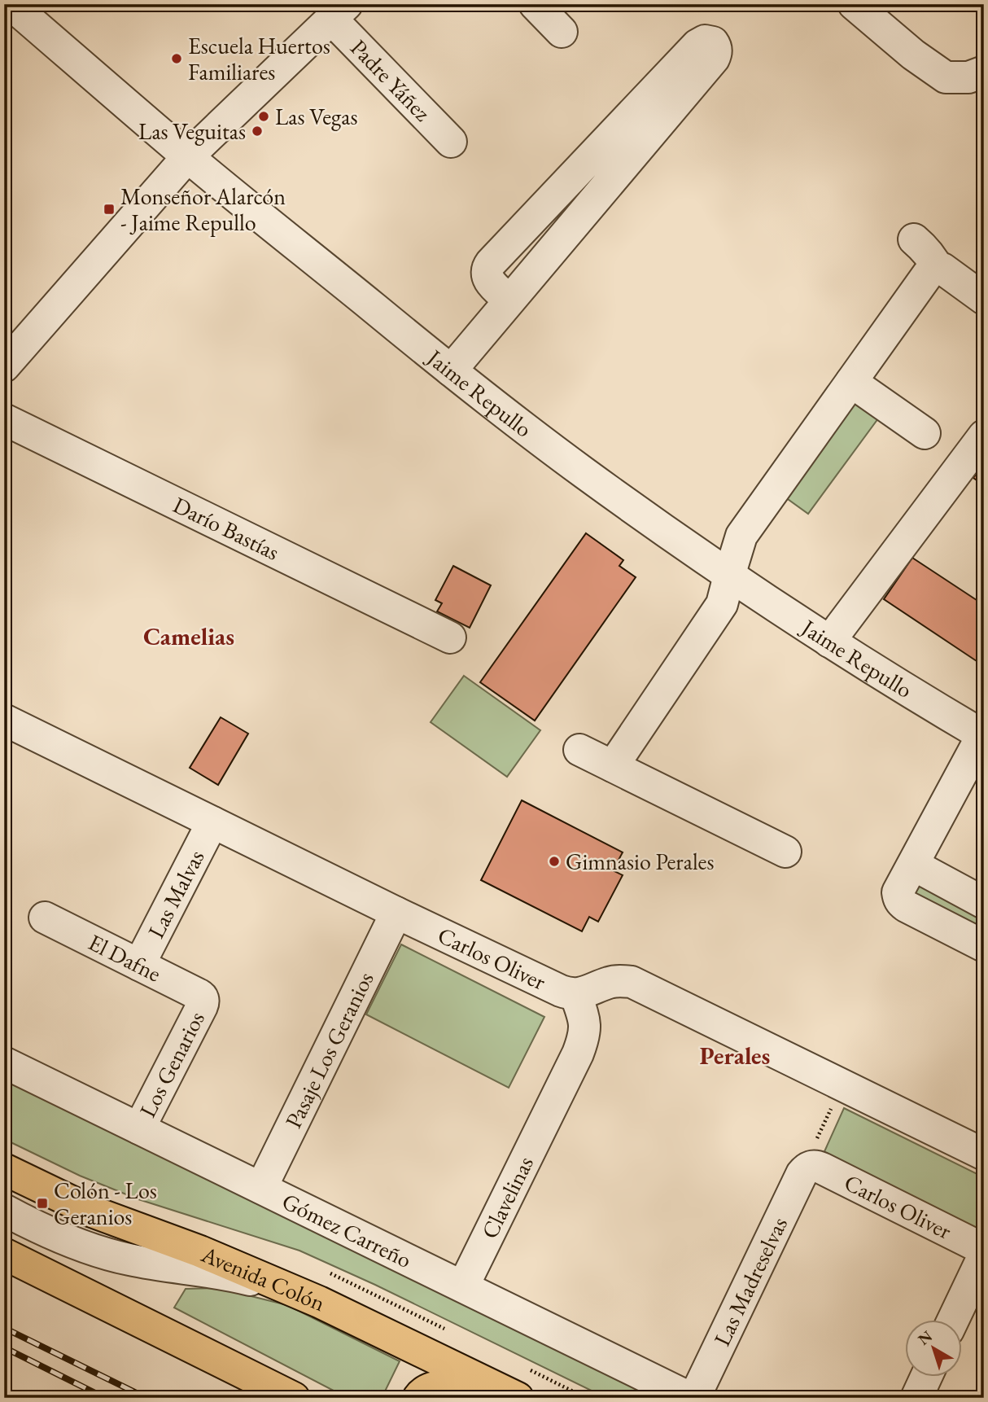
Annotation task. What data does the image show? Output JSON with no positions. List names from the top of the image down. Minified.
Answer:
{"streets":{"main road":["Avenida Colón"],"street":["Padre Yáñez","Jaime Repullo","Darío Bastías","Las Malvas","El Dafne","Carlos Oliver","Pasaje Los Geranios","Los Genarios","Clavelinas","Gómez Carreño","Las Madreselvas"]},"crossings":[["Las Malvas","El Dafne"],["Las Malvas","Carlos Oliver"],["El Dafne","Los Genarios"],["Carlos Oliver","Pasaje Los Geranios"],["Carlos Oliver","Clavelinas"],["Carlos Oliver","Las Madreselvas"],["Pasaje Los Geranios","Gómez Carreño"],["Los Genarios","Gómez Carreño"],["Clavelinas","Gómez Carreño"],["Gómez Carreño","Las Madreselvas"]],"districts":["Camelias","Perales"],"places":{"other":["Escuela Huertos Familiares","Las Vegas","Las Veguitas","Gimnasio Perales"],"transit":["Monseñor Alarcón - Jaime Repullo","Colón - Los Geranios"]},"north":"top left"}
